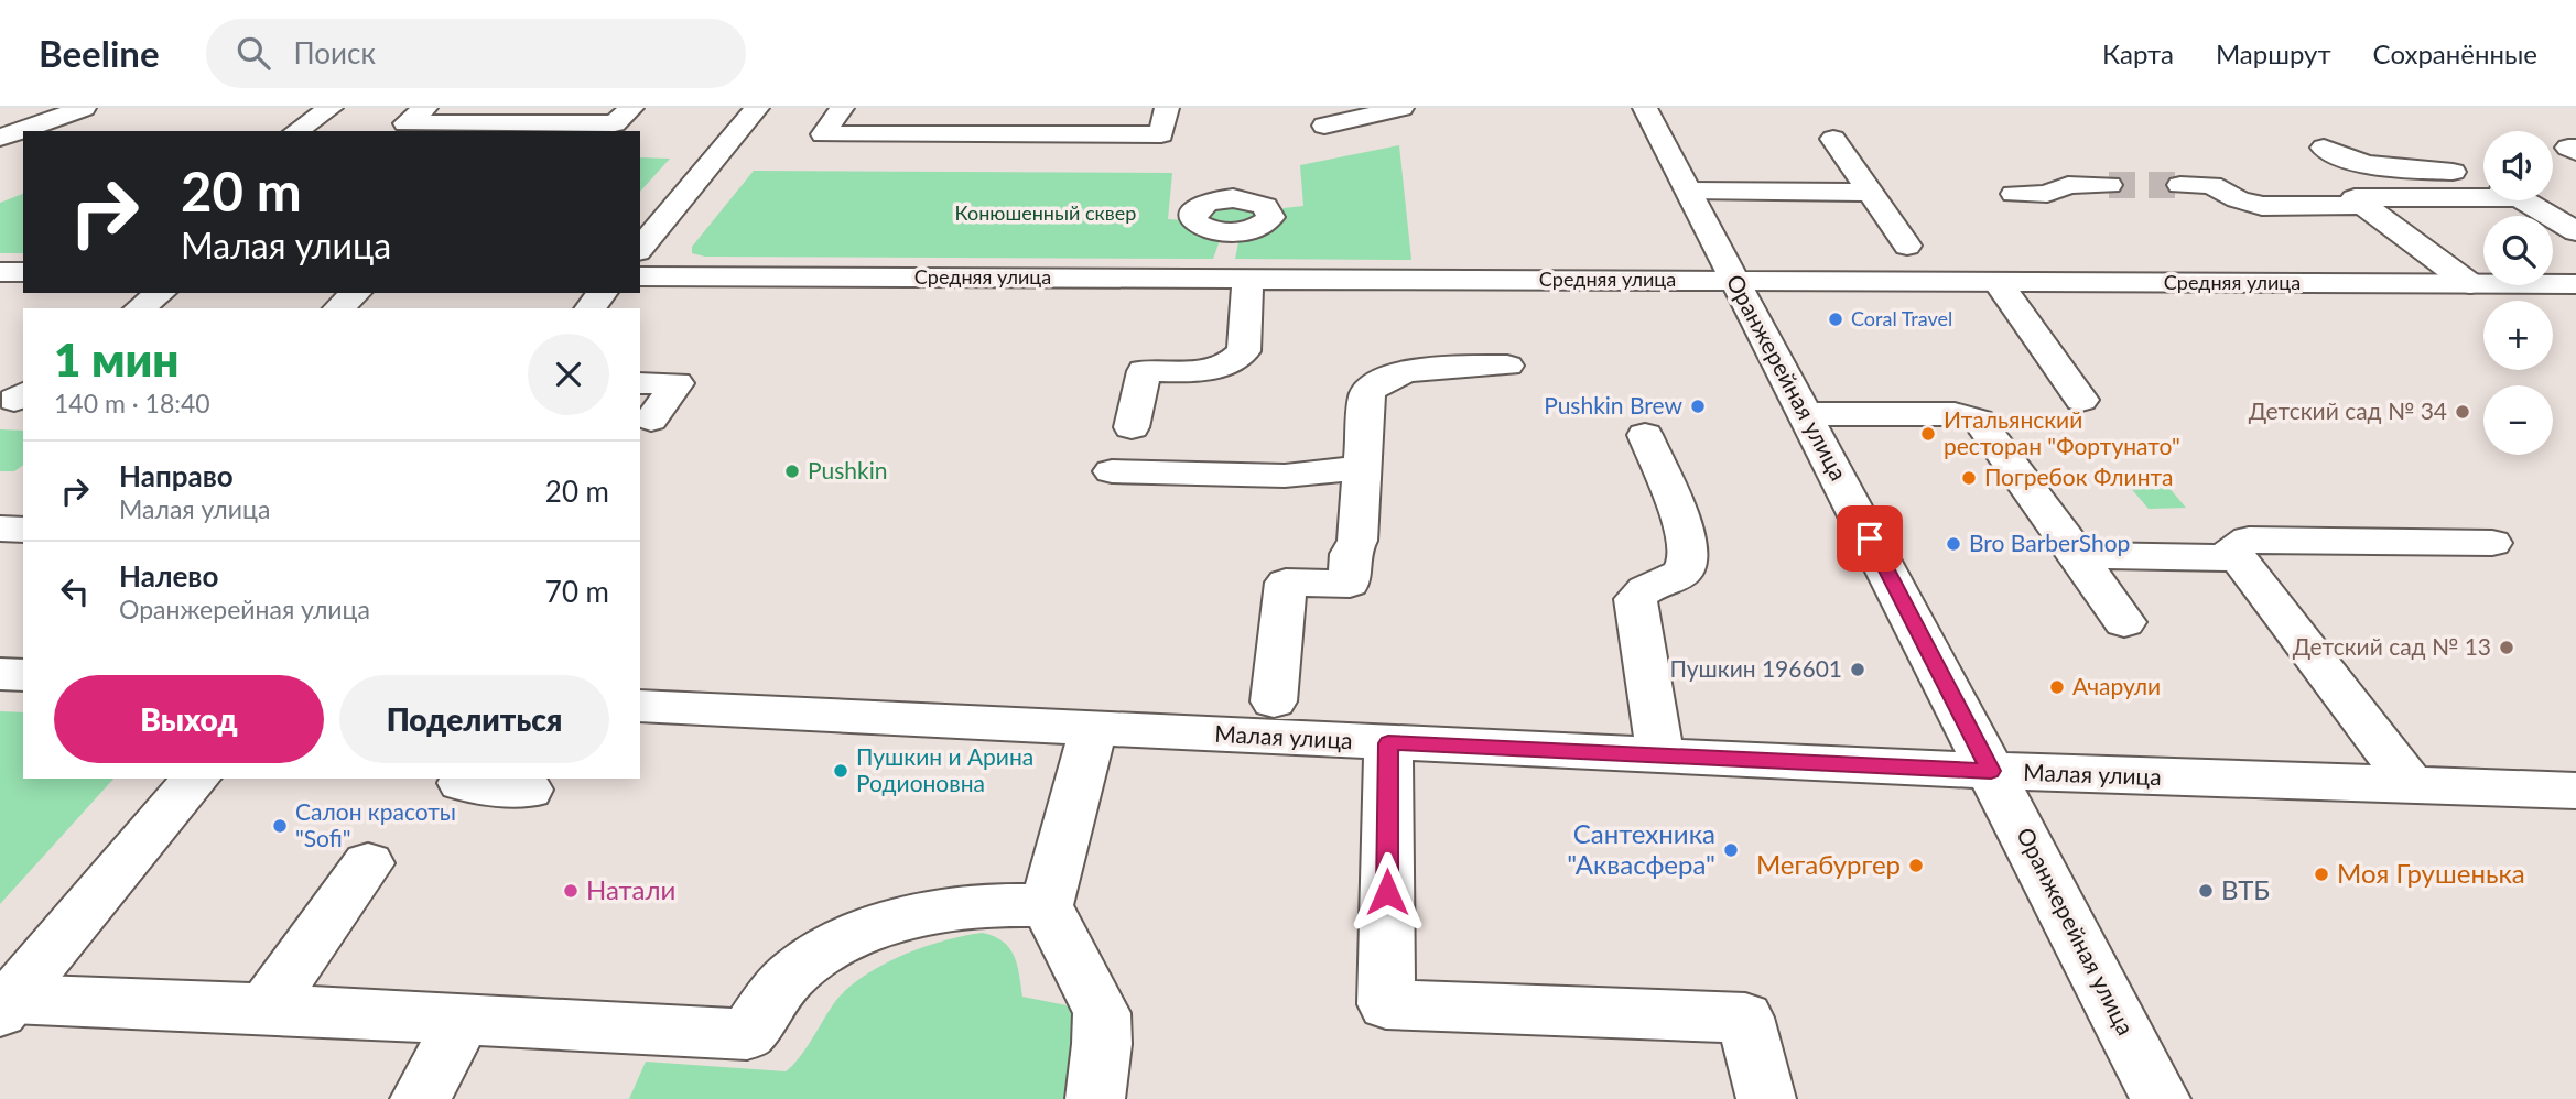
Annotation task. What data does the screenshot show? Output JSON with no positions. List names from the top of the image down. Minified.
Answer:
{"streets":{"street":["Средняя улица","Оранжерейная улица","Малая улица"]},"crossings":[["Средняя улица","Оранжерейная улица"],["Оранжерейная улица","Малая улица"]],"parks":["Конюшенный сквер"],"places":["Coral Travel","Pushkin Brew","Детский сад № 34","Итальянский ресторан \"Фортунато\"","Pushkin","Погребок Флинта","Bro BarberShop","Детский сад № 13","Пушкин 196601","Ачарули","Пушкин и Арина Родионовна","Салон красоты \"Sofi\"","Сантехника \"Аквасфера\"","Мегабургер","Моя Грушенька","Натали","ВТБ"],"page":{"header":"Beeline","search":"Поиск","nav":["Карта","Маршрут","Сохранённые"],"map_buttons":["+","−"],"turn":["20 m","Малая улица"],"heading":["1 мин","140 m · 18:40"],"list":[{"name":"Направо","note":"Малая улица","value":"20 m"},{"name":"Налево","note":"Оранжерейная улица","value":"70 m"}],"buttons":["Выход","Поделиться"]}}
